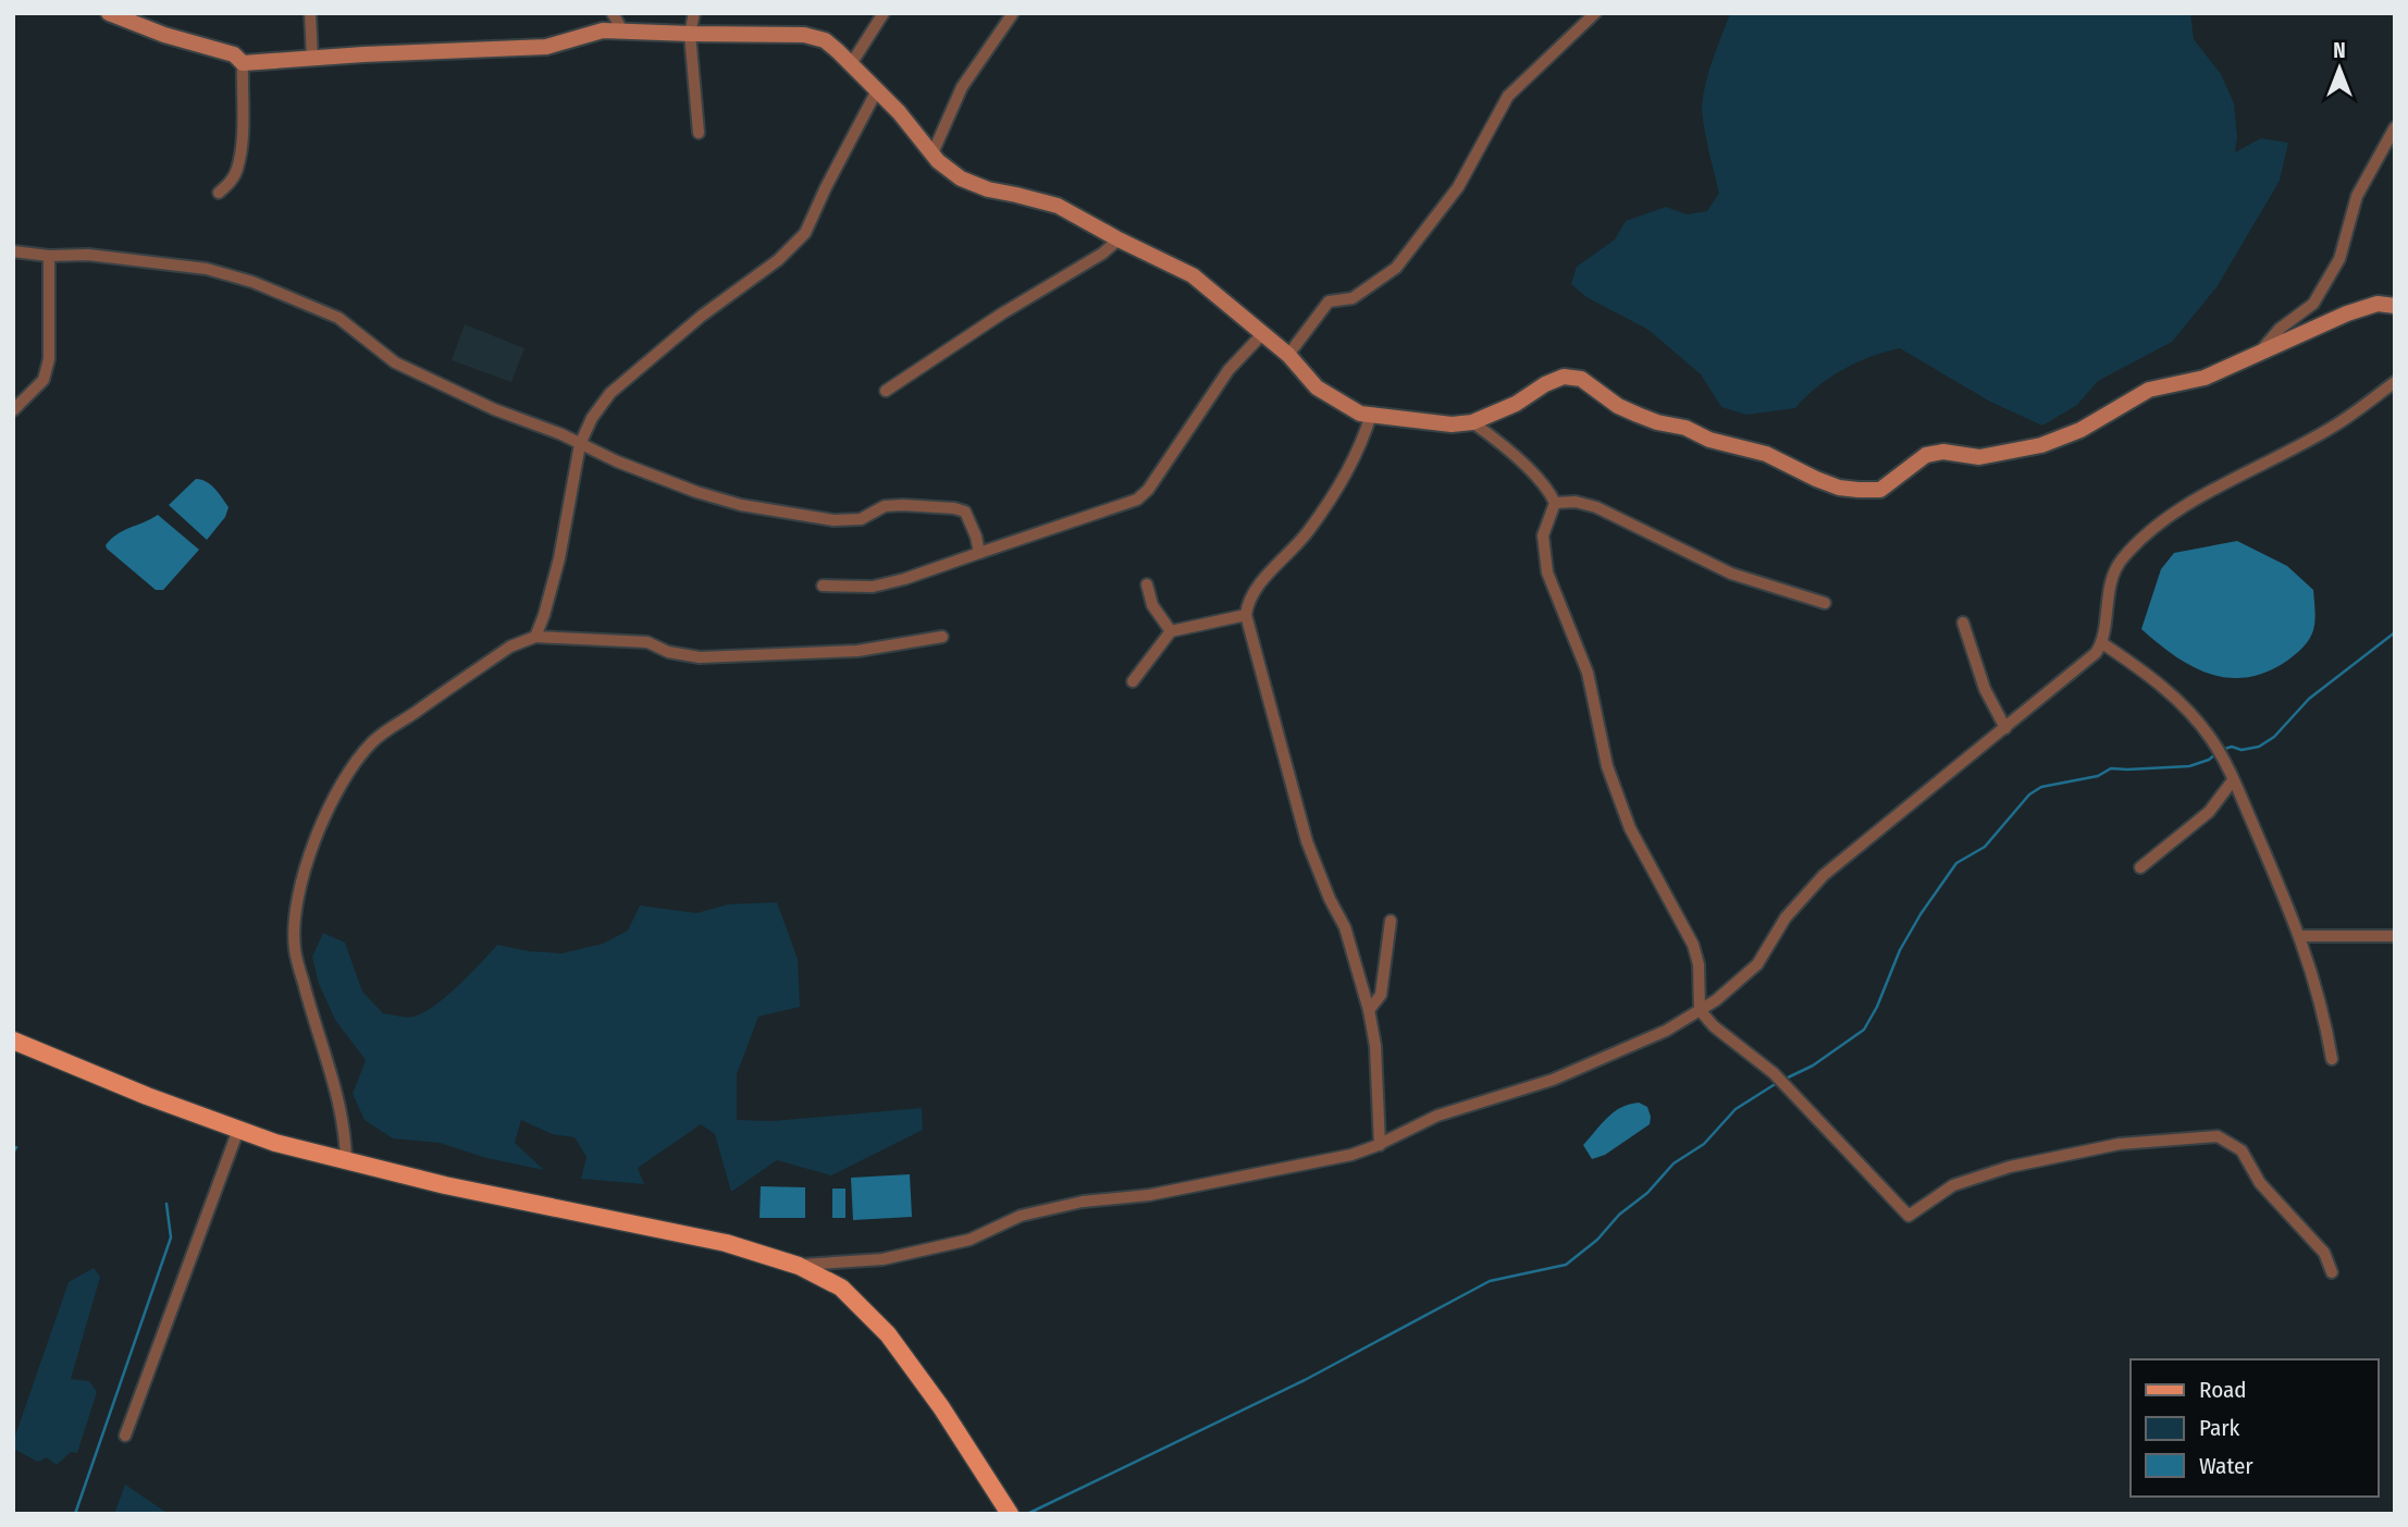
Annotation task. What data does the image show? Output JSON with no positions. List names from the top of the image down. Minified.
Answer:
{"legend":["Road","Park","Water"],"north":"top"}
